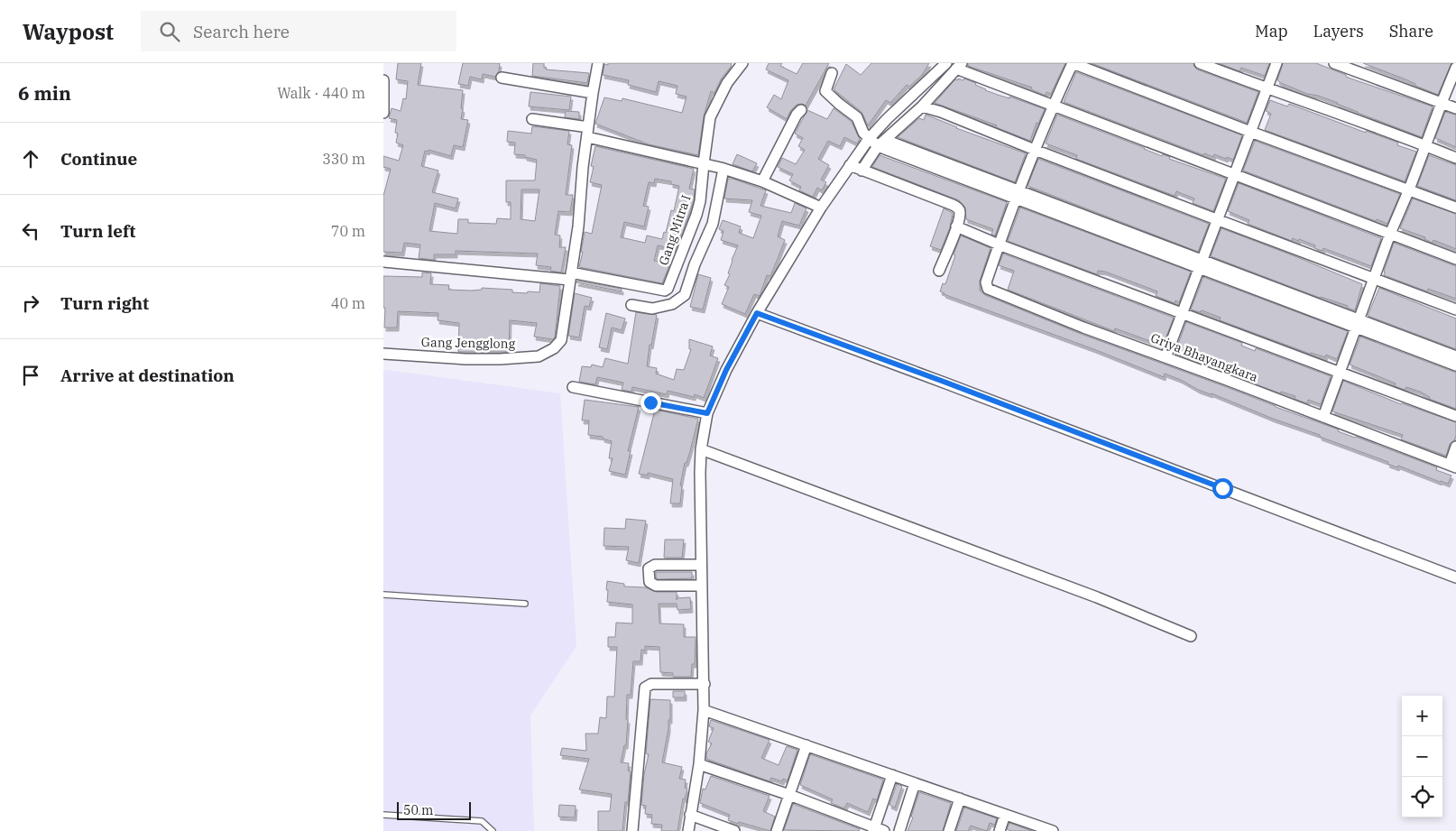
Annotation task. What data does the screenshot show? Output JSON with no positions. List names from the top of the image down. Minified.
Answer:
{"streets":{"street":["Gang Mitra I","Gang Jengglong","Griya Bhayangkara"]},"crossings":[["Gang Mitra I","Gang Jengglong"]],"scale_bar":"50 m","page":{"header":"Waypost","search":"Search here","nav":["Map","Layers","Share"],"heading":["6 min","Walk · 440 m"],"list":[["Continue","330 m"],["Turn left","70 m"],["Turn right","40 m"],"Arrive at destination"],"map_buttons":["+","−"],"scale":"50 m"}}
